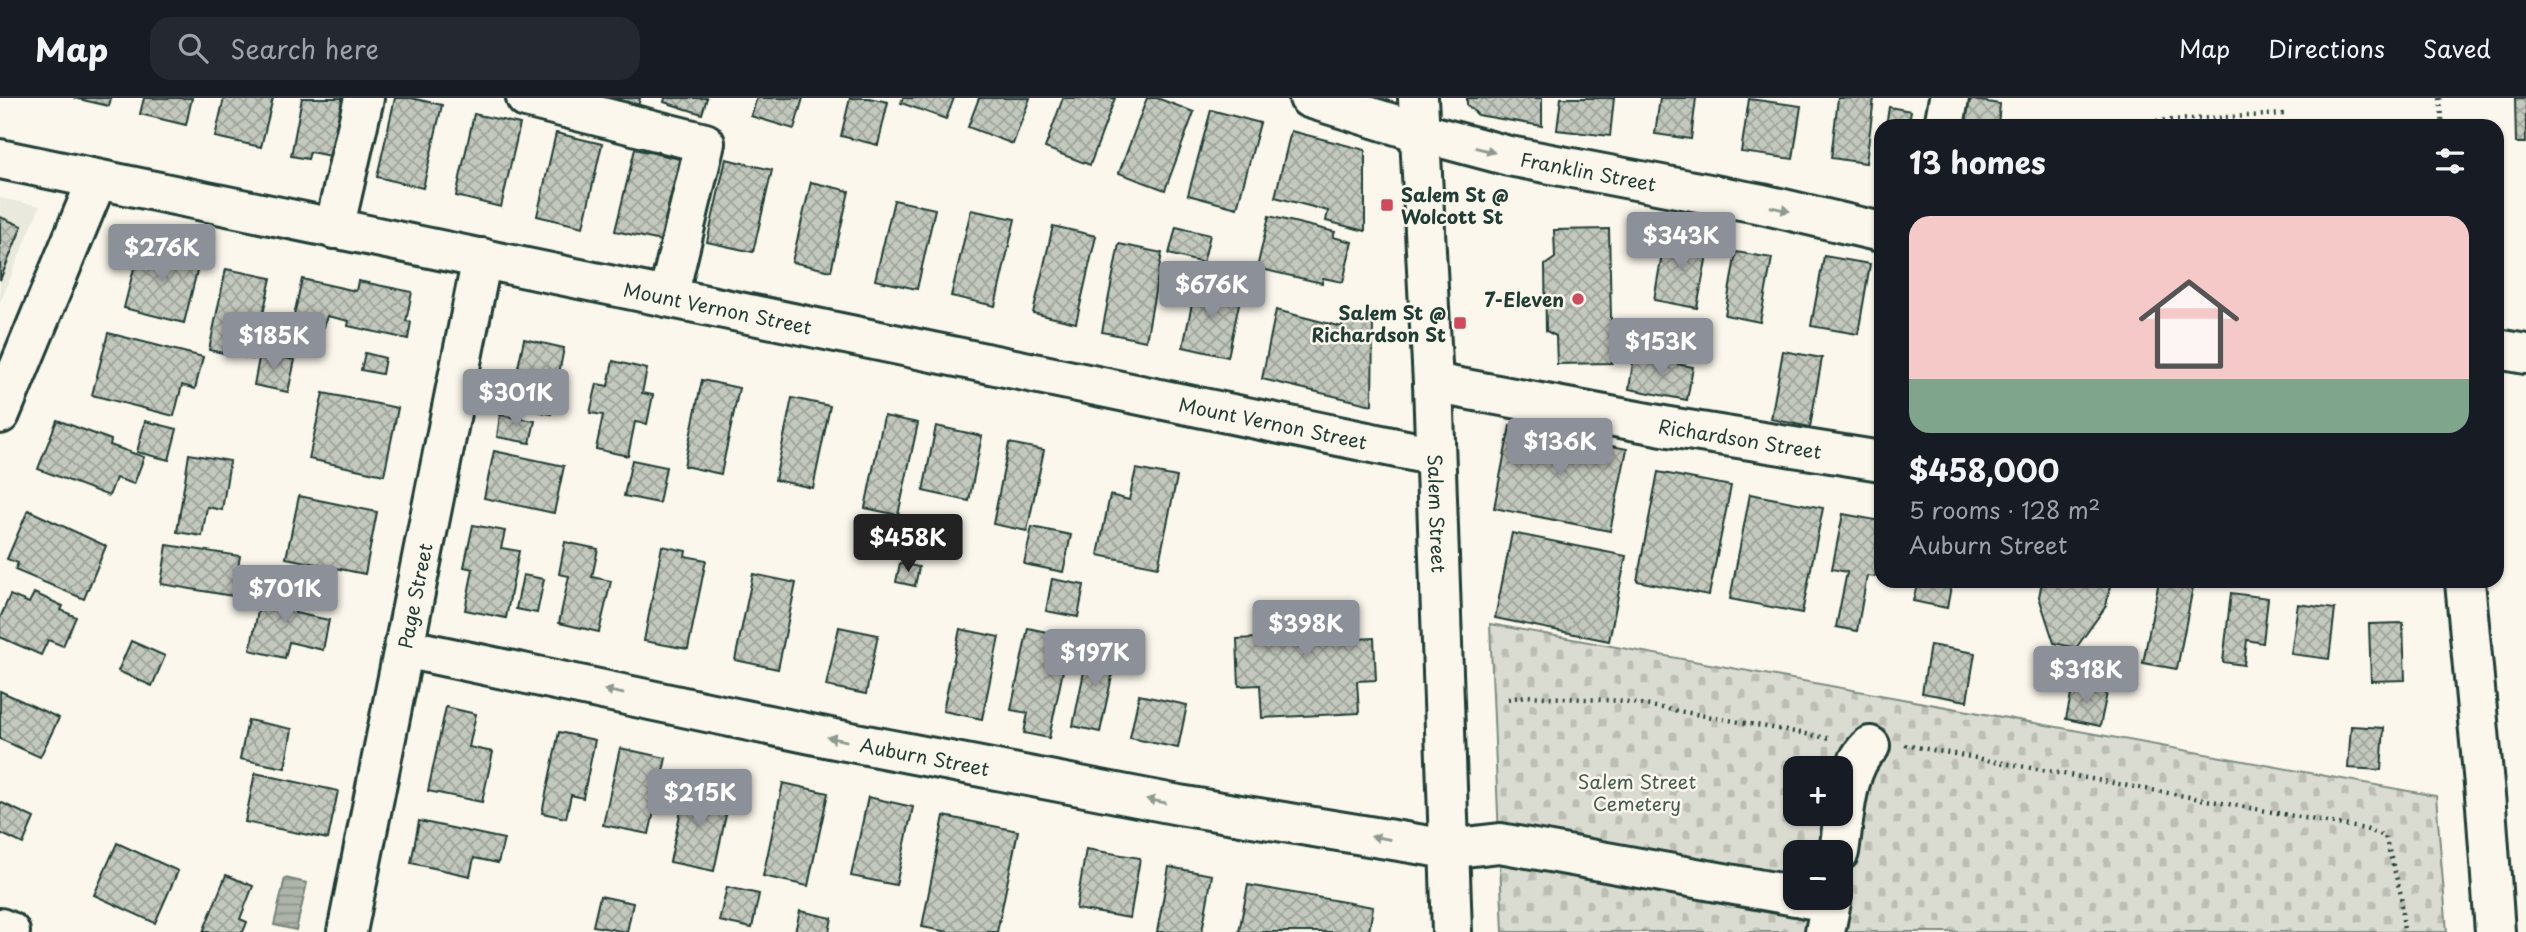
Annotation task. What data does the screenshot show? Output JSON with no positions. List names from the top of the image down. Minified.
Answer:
{"streets":{"street":["Franklin Street","Mount Vernon Street","Richardson Street","Salem Street","Page Street","Auburn Street"]},"crossings":[["Franklin Street","Salem Street"],["Mount Vernon Street","Salem Street"],["Mount Vernon Street","Page Street"],["Richardson Street","Salem Street"],["Salem Street","Auburn Street"],["Page Street","Auburn Street"]],"one_way":["Franklin Street","Auburn Street"],"parks":["Salem Street Cemetery"],"places":{"transit":["Salem St @ Wolcott St","Salem St @ Richardson St"],"other":["7-Eleven"]},"page":{"header":"Map","search":"Search here","nav":["Map","Directions","Saved"],"heading":"13 homes","list":[{"name":"$458,000","note":"5 rooms · 128 m² · Auburn Street"}],"price":["$343K","$276K","$676K","$185K","$153K","$301K","$136K","$458K","$701K","$398K","$197K","$318K","$215K"],"map_buttons":["+","−"]}}
